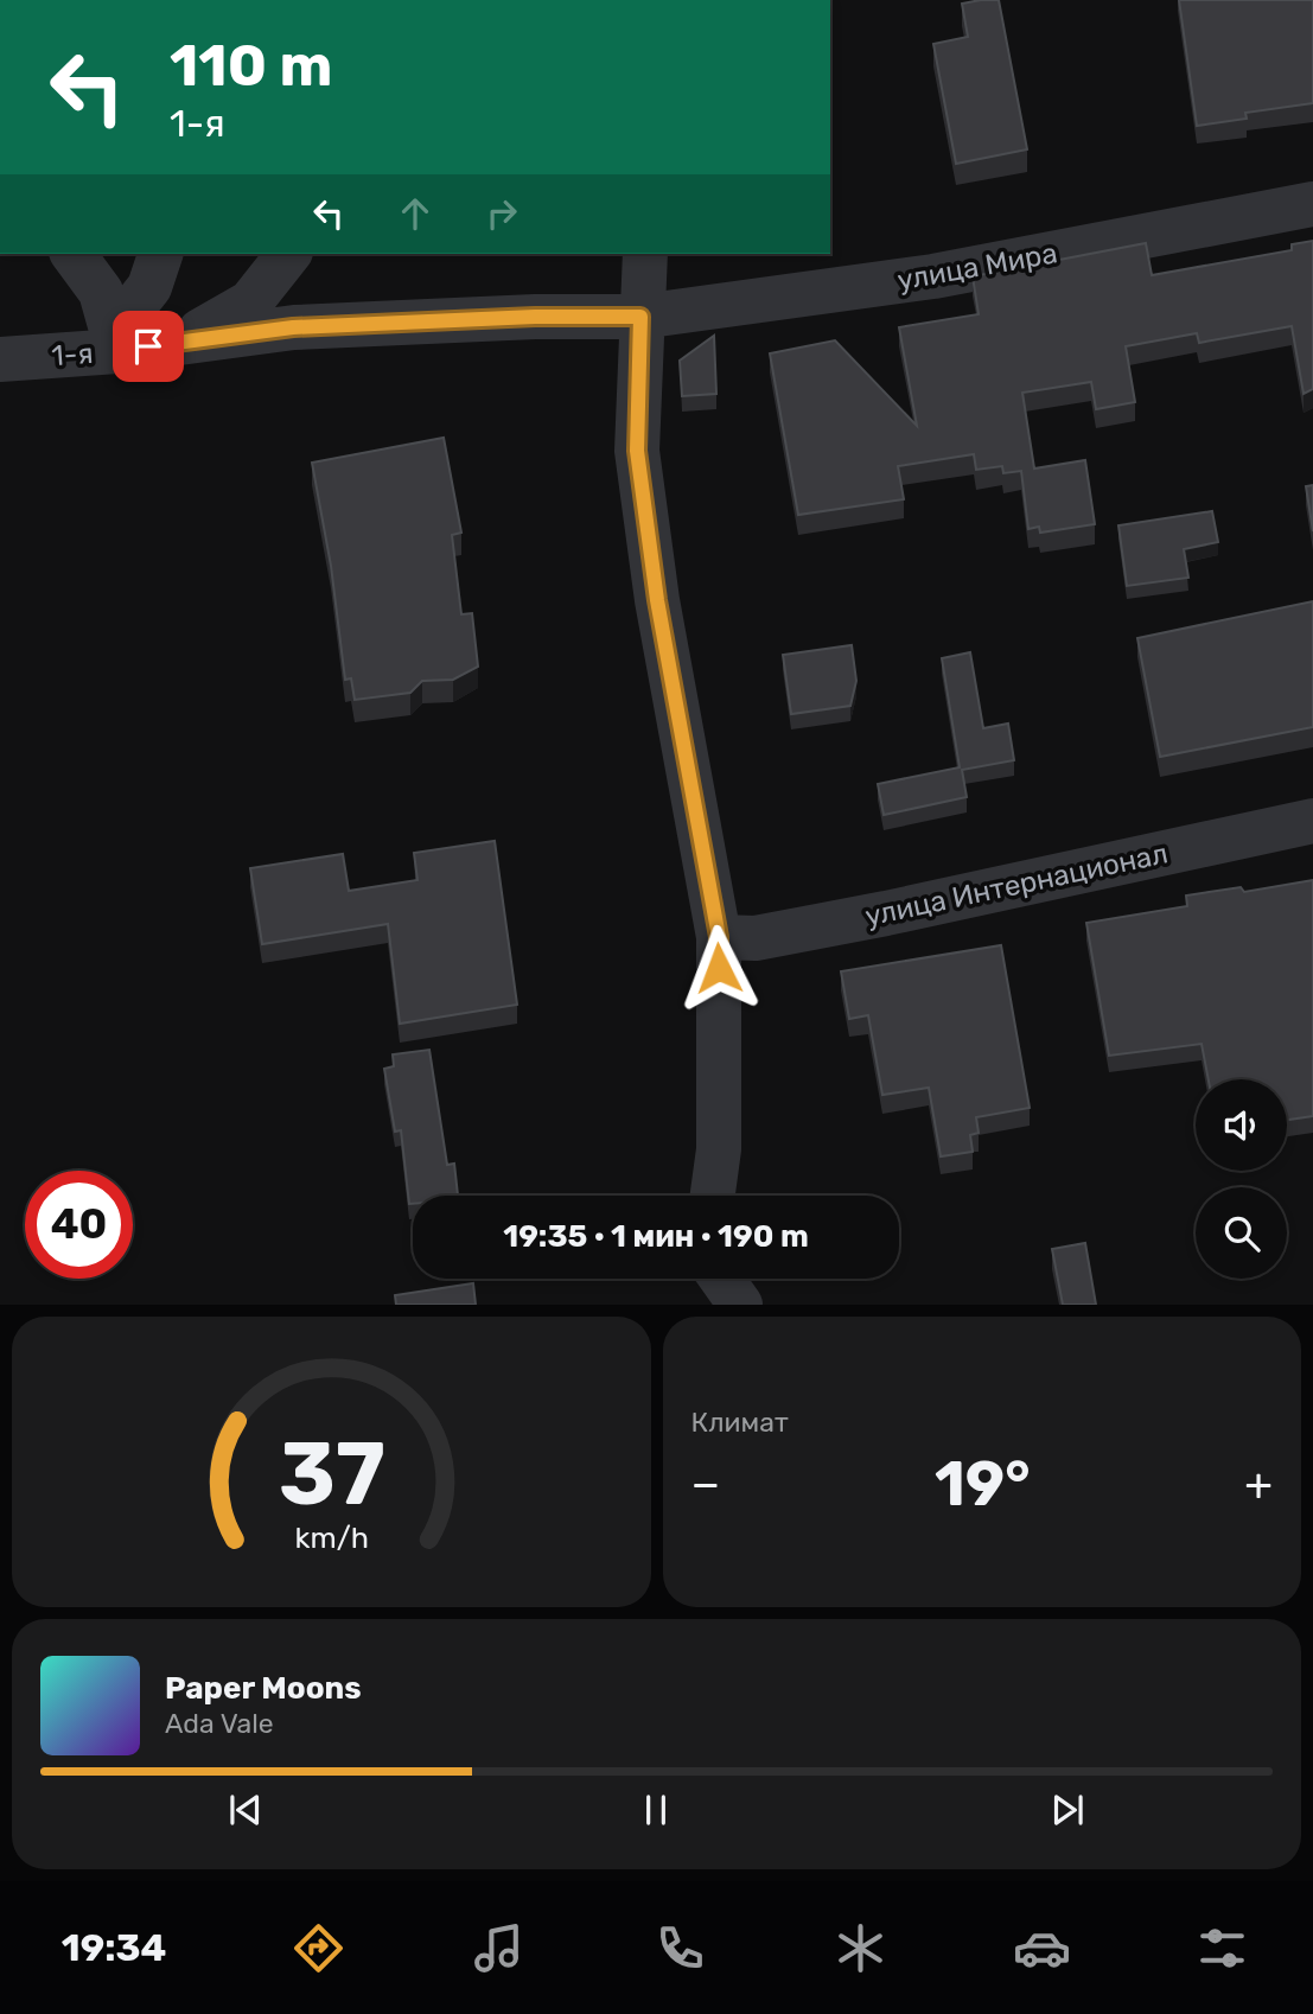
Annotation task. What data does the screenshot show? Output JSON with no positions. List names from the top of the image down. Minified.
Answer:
{"streets":{"street":["улица Мира","1-я","улица Интернационал"]},"crossings":[["улица Мира","1-я"]],"page":{"turn":["110 m","1-я"],"limit":"40","trip":"19:35 · 1 мин · 190 m","tile":"Климат","heat":["−","19°","+"],"song":["Paper Moons","Ada Vale"],"tabs":"19:34","gauge":["37","km/h"]}}
